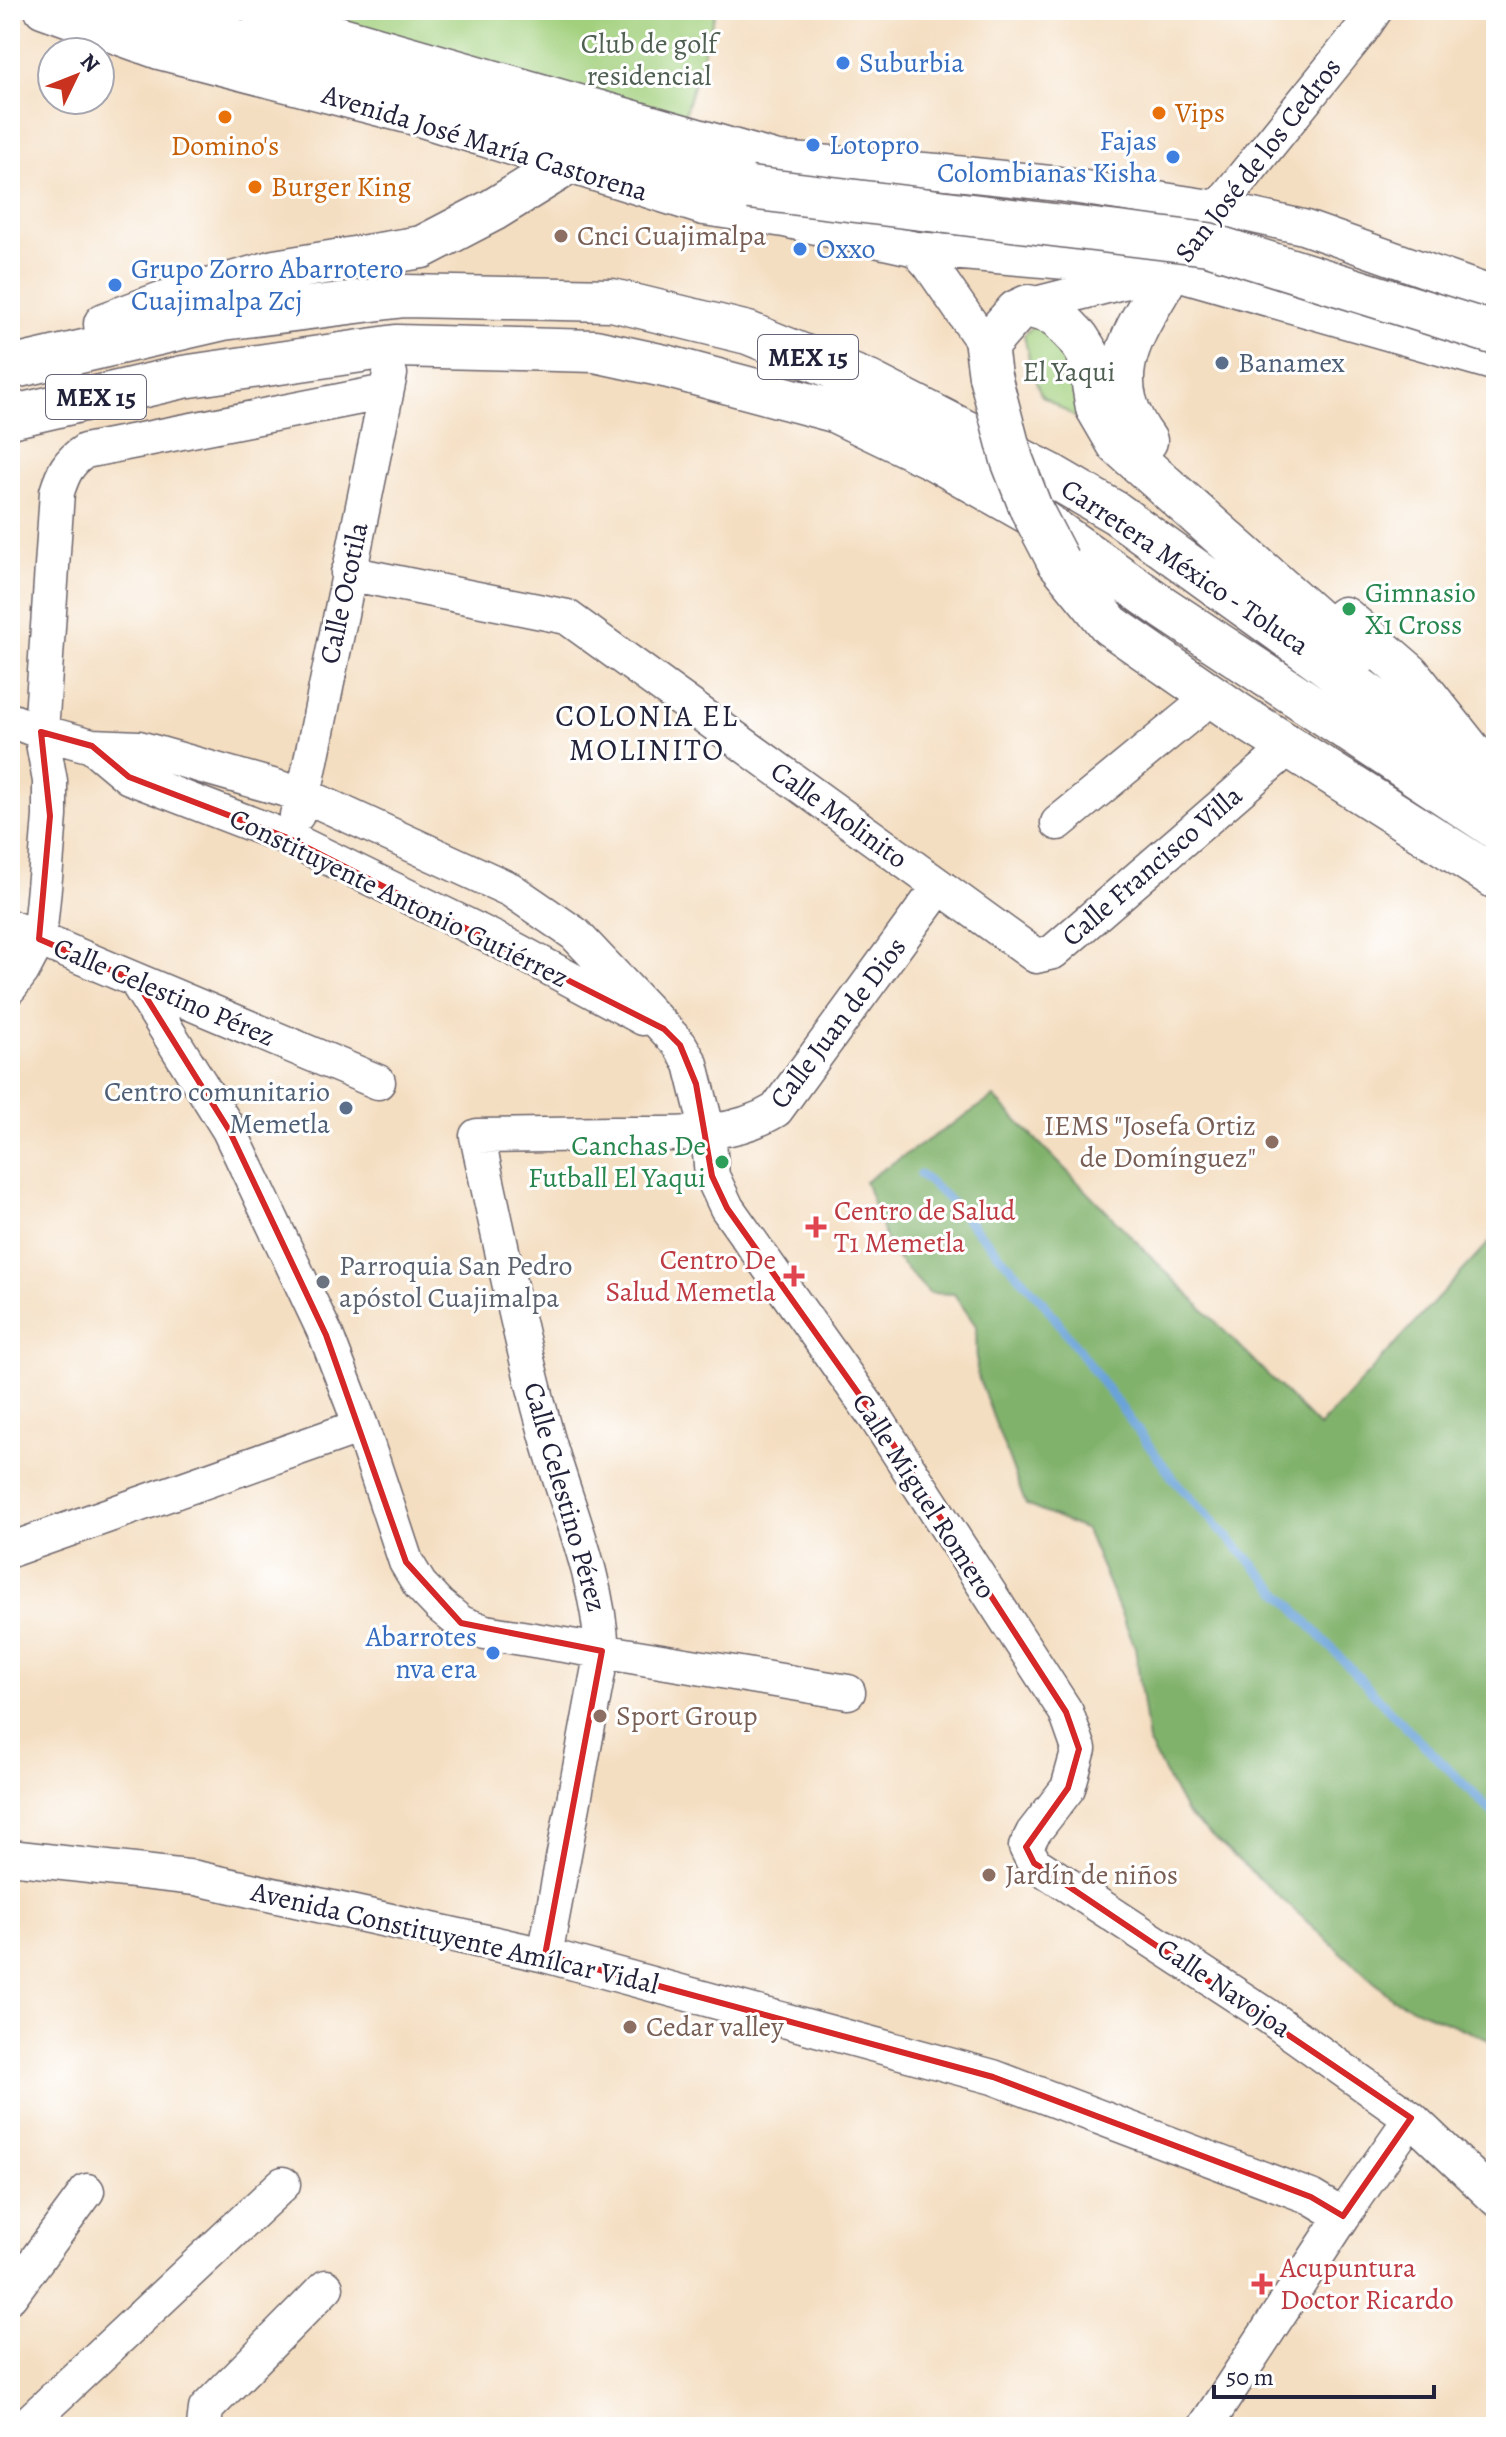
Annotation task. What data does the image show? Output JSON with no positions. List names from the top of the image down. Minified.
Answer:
{"streets":{"main road":["Avenida José María Castorena","MEX 15","Carretera México - Toluca"],"street":["San José de los Cedros","Calle Ocotila","Calle Molinito","Calle Francisco Villa","Constituyente Antonio Gutiérrez","Calle Celestino Pérez","Calle Juan de Dios","Calle Miguel Romero","Avenida Constituyente Amílcar Vidal","Calle Navojoa"]},"crossings":[["Avenida José María Castorena","San José de los Cedros"],["Carretera México - Toluca","Calle Ocotila"],["Calle Ocotila","Calle Molinito"],["Calle Ocotila","Constituyente Antonio Gutiérrez"],["Calle Molinito","Calle Francisco Villa"],["Calle Molinito","Calle Juan de Dios"],["Constituyente Antonio Gutiérrez","Calle Juan de Dios"],["Constituyente Antonio Gutiérrez","Calle Miguel Romero"],["Calle Celestino Pérez","Calle Juan de Dios"],["Calle Celestino Pérez","Avenida Constituyente Amílcar Vidal"],["Calle Juan de Dios","Calle Miguel Romero"],["Calle Miguel Romero","Calle Navojoa"]],"districts":["COLONIA EL MOLINITO"],"parks":["Club de golf residencial","El Yaqui"],"places":{"other":["Suburbia","Vips","Domino's","Lotopro","Fajas Colombianas Kisha","Burger King","Cnci Cuajimalpa","Oxxo","Grupo Zorro Abarrotero Cuajimalpa Zcj","Banamex","Gimnasio X1 Cross","Centro comunitario Memetla","IEMS \"Josefa Ortiz de Domínguez\"","Canchas De Futball El Yaqui","Parroquia San Pedro apóstol Cuajimalpa","Abarrotes nva era","Sport Group","Jardín de niños","Cedar valley"],"health":["Centro de Salud T1 Memetla","Centro De Salud Memetla","Acupuntura Doctor Ricardo"]},"scale_bar":"50 m","north":"top right"}
